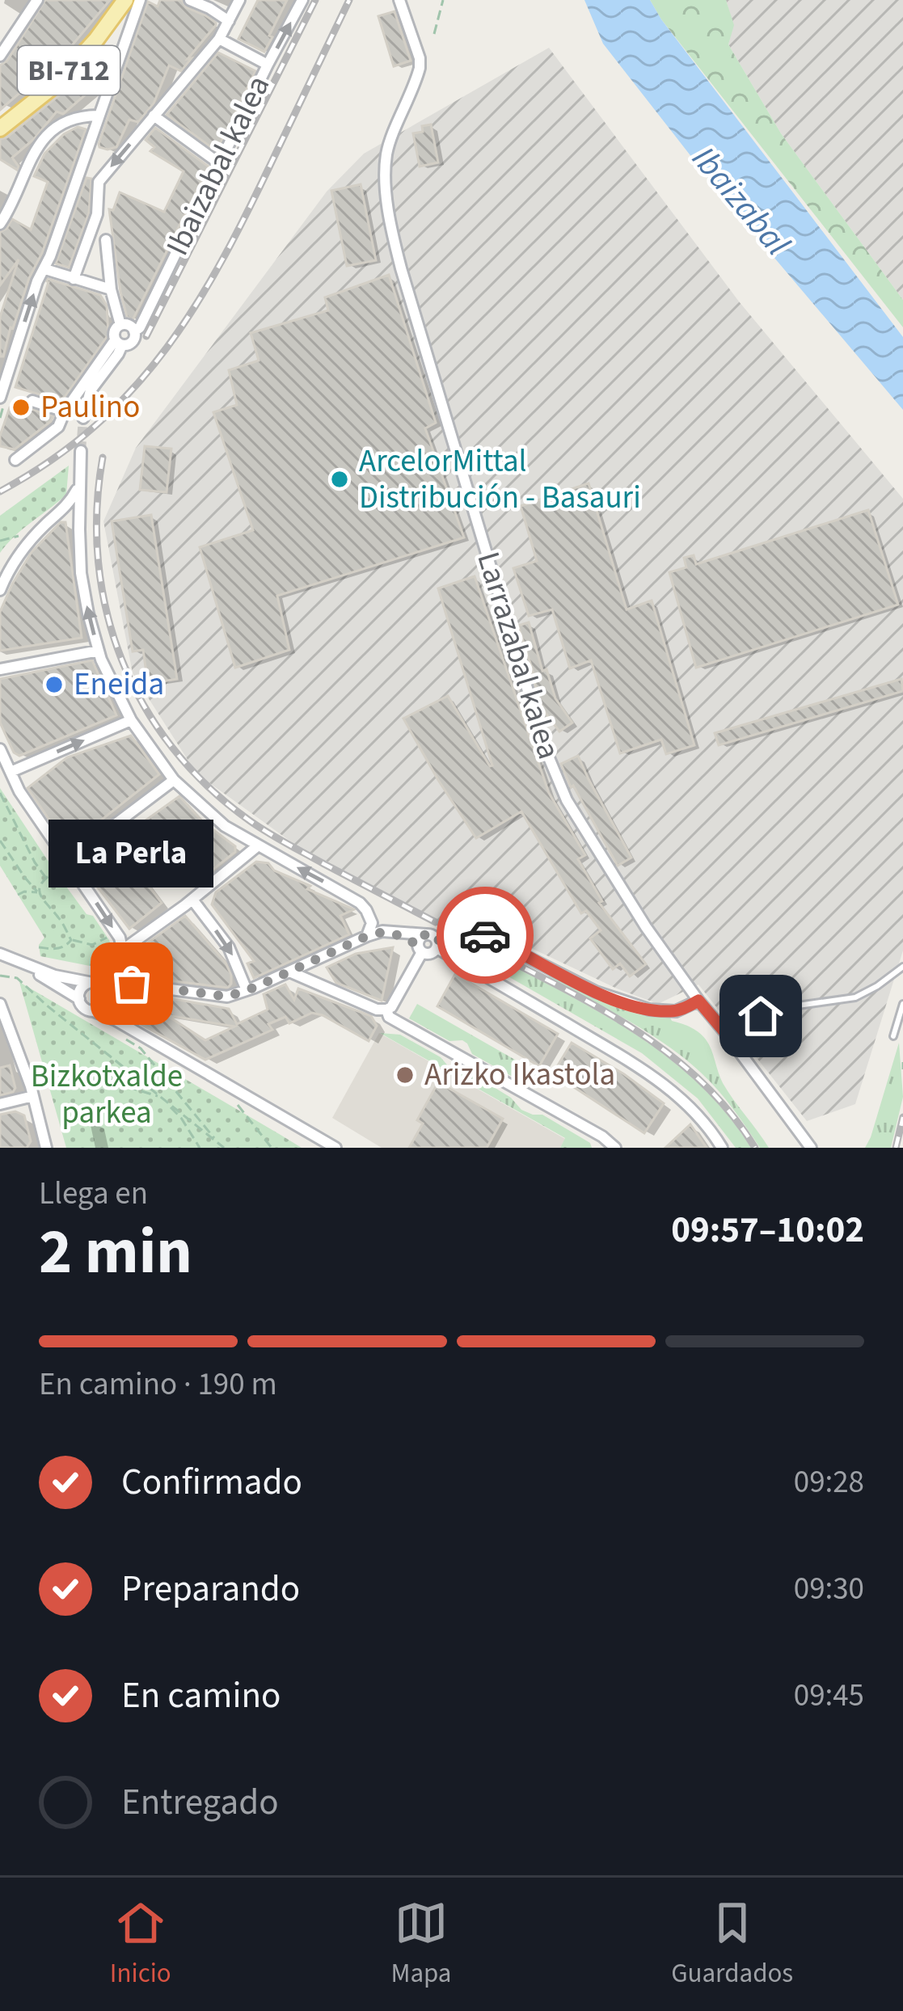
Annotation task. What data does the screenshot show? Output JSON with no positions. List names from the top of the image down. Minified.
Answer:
{"streets":{"main road":["BI-712"],"street":["Ibaizabal kalea","Larrazabal kalea"]},"water":["Ibaizabal"],"parks":["Bizkotxalde parkea"],"places":["Paulino","ArcelorMittal Distribución - Basauri","Eneida","La Perla","Arizko Ikastola"],"page":{"bubble":"La Perla","heading":["2 min","Llega en","09:57–10:02"],"bar":"En camino · 190 m","list":[["Confirmado","09:28"],["Preparando","09:30"],["En camino","09:45"],"Entregado"],"tabs":["Inicio","Mapa","Guardados"]}}
